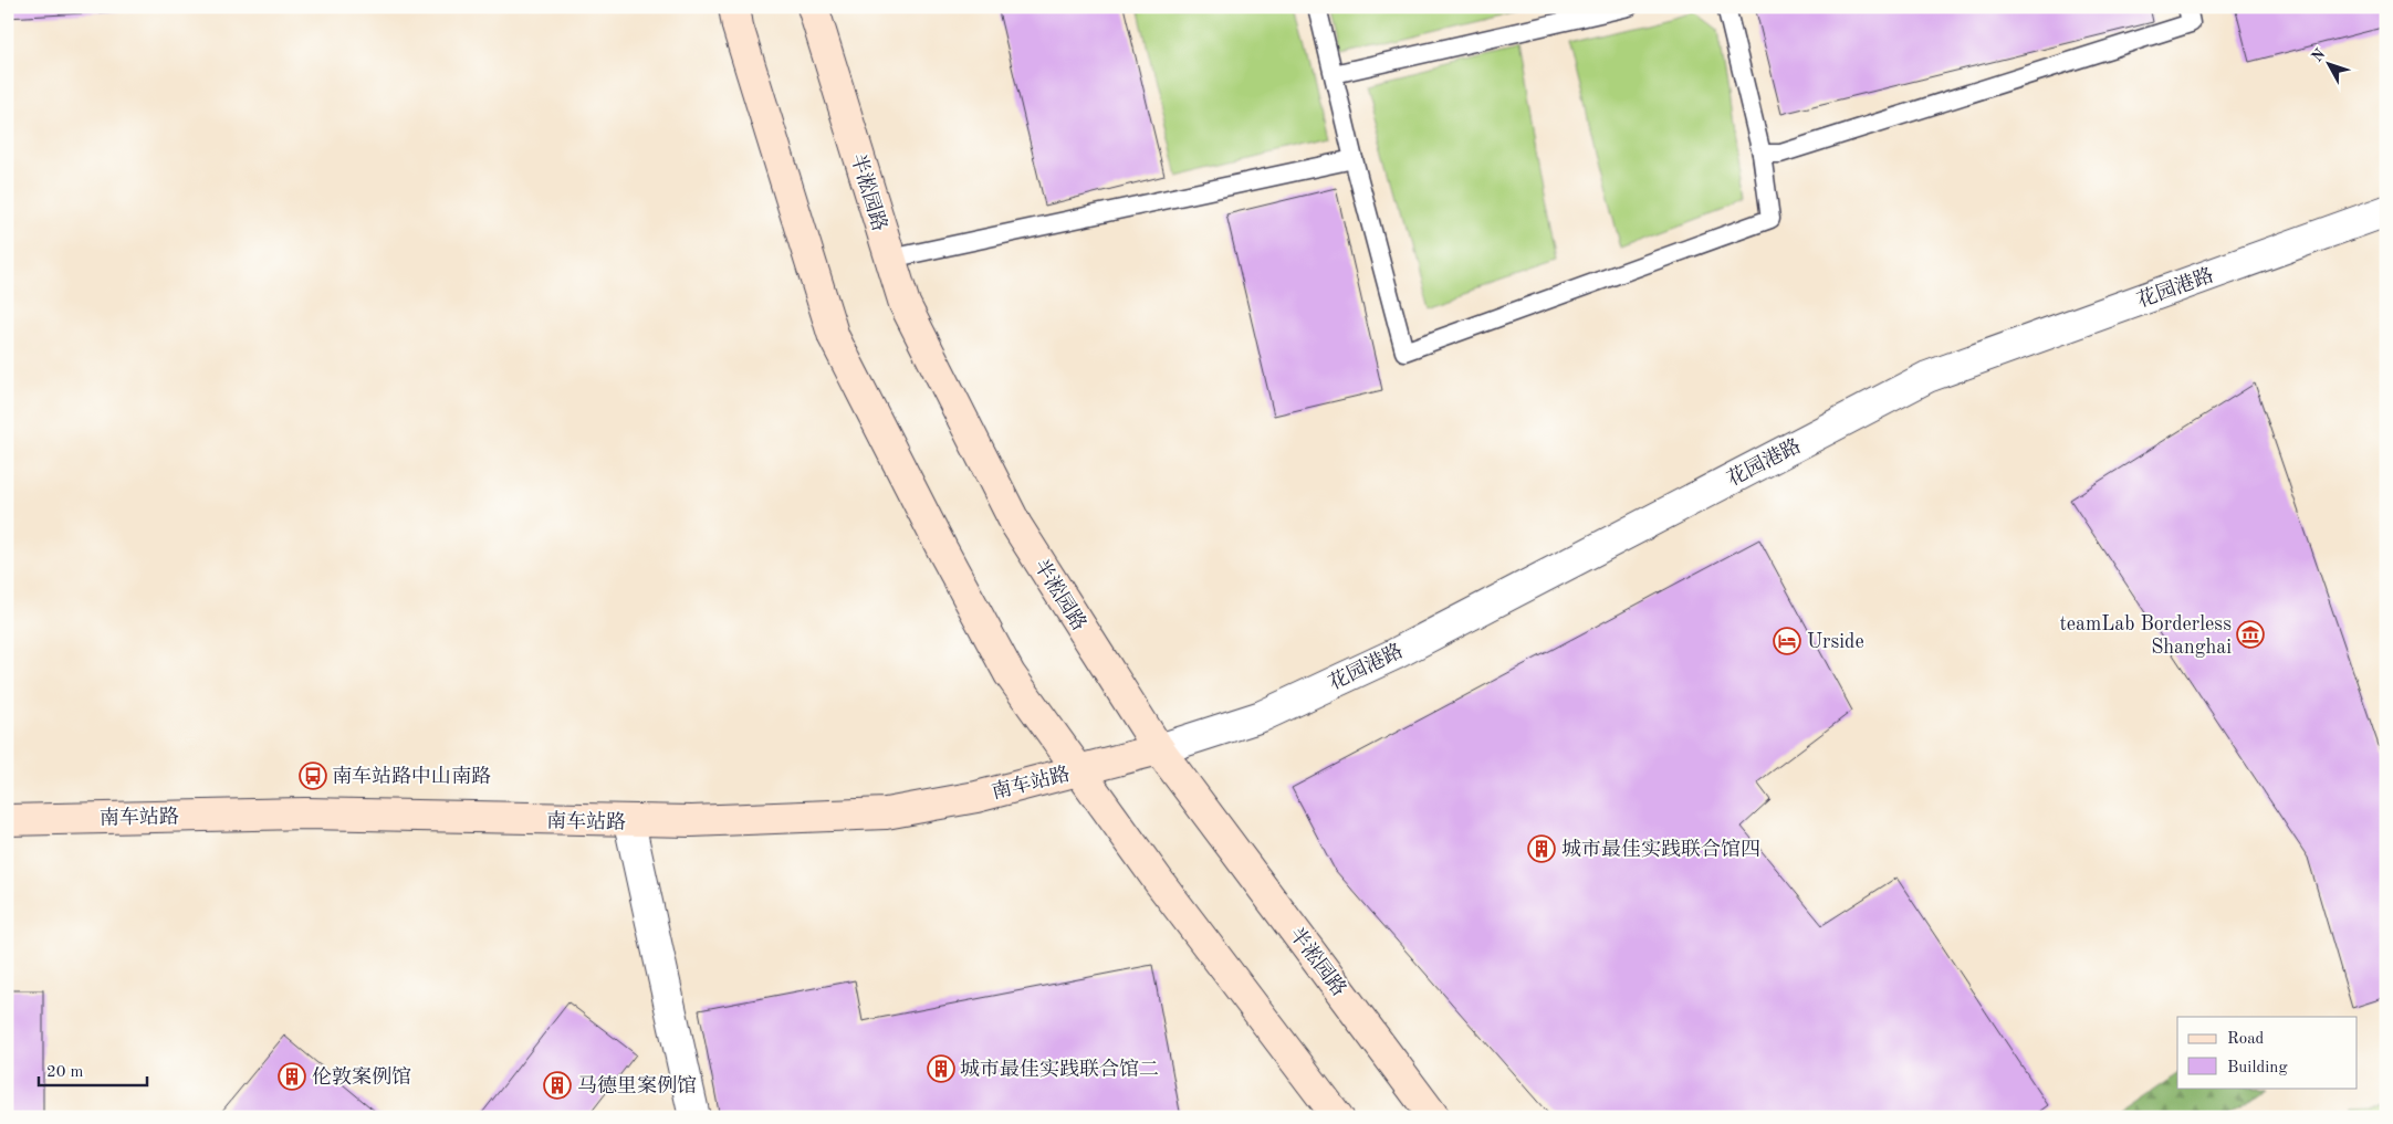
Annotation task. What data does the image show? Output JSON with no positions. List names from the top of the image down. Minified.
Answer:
{"streets":{"main road":["半淞园路","南车站路"],"street":["花园港路"]},"crossings":[["半淞园路","花园港路"],["半淞园路","南车站路"],["花园港路","南车站路"]],"places":{"museum":["teamLab Borderless Shanghai"],"hotel":["Urside"],"bus stop":["南车站路中山南路"],"building":["城市最佳实践联合馆四","城市最佳实践联合馆二","伦敦案例馆","马德里案例馆"]},"legend":["Road","Building"],"scale_bar":"20 m","north":"top left"}
